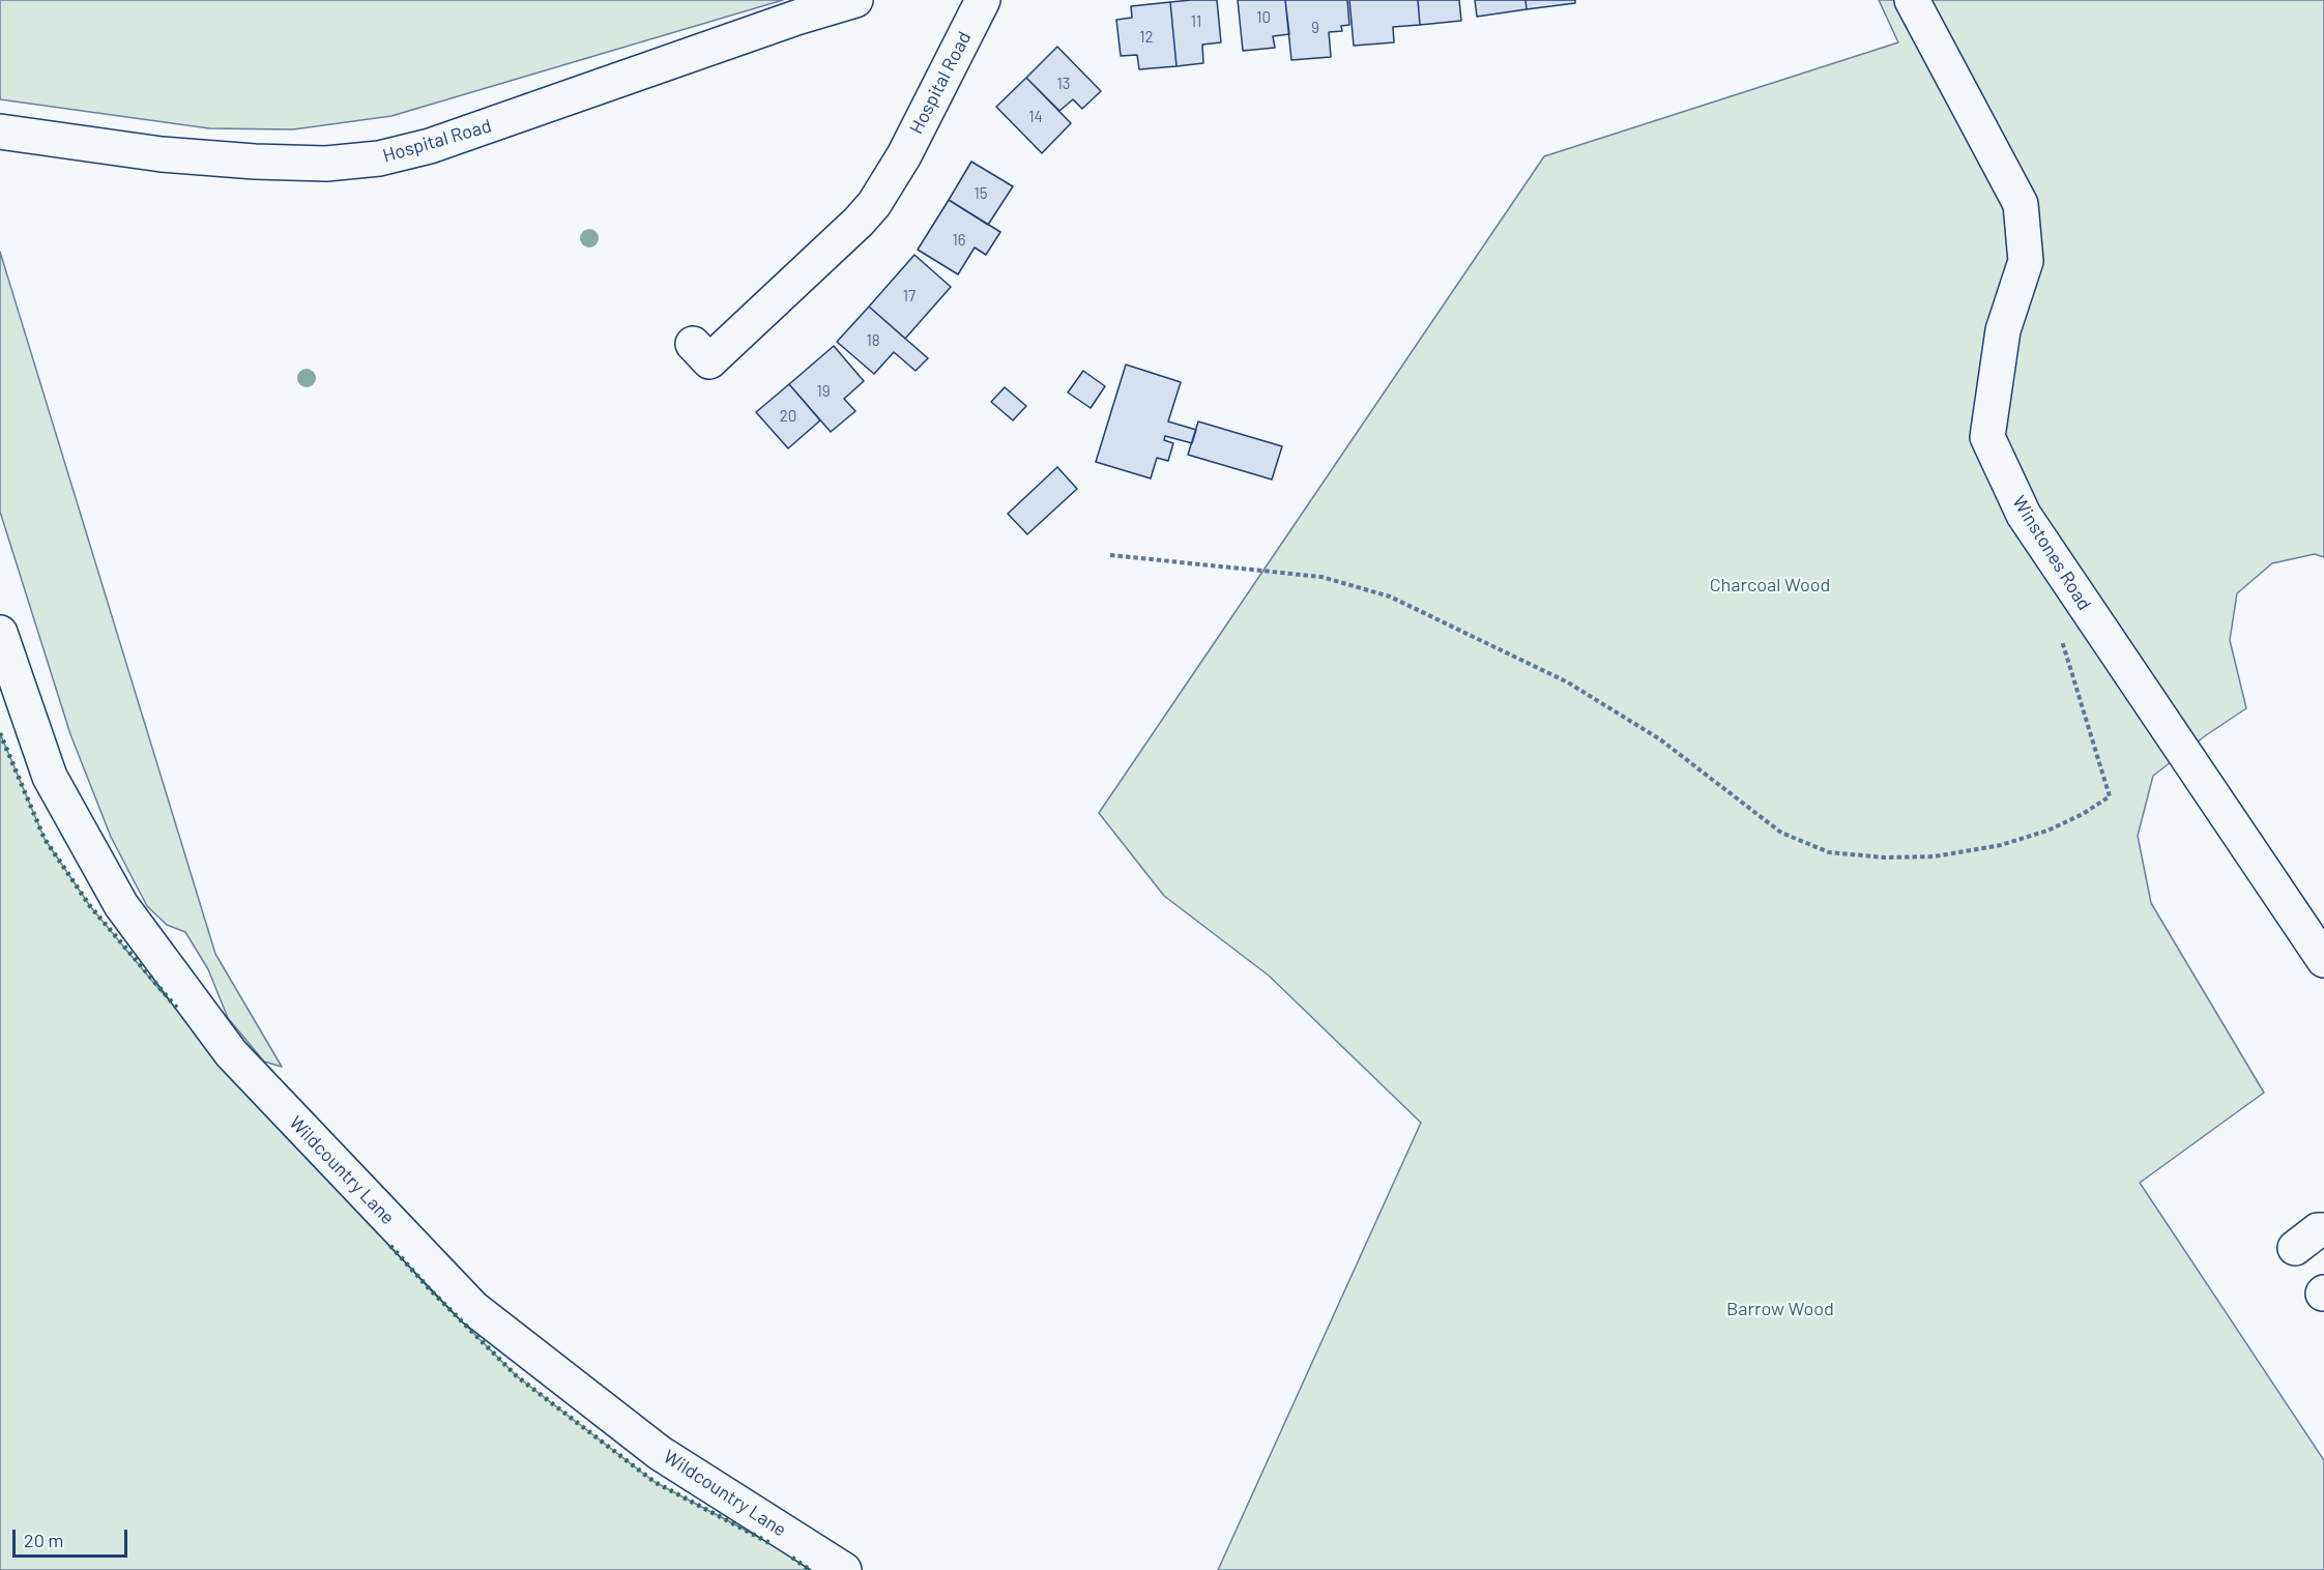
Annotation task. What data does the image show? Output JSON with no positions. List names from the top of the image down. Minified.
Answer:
{"streets":{"street":["Hospital Road","Winstones Road","Wildcountry Lane"]},"parks":["Charcoal Wood","Barrow Wood"],"house_numbers":["10","11","9","12","13","14","15","16","17","18","19","20"],"scale_bar":"20 m"}
